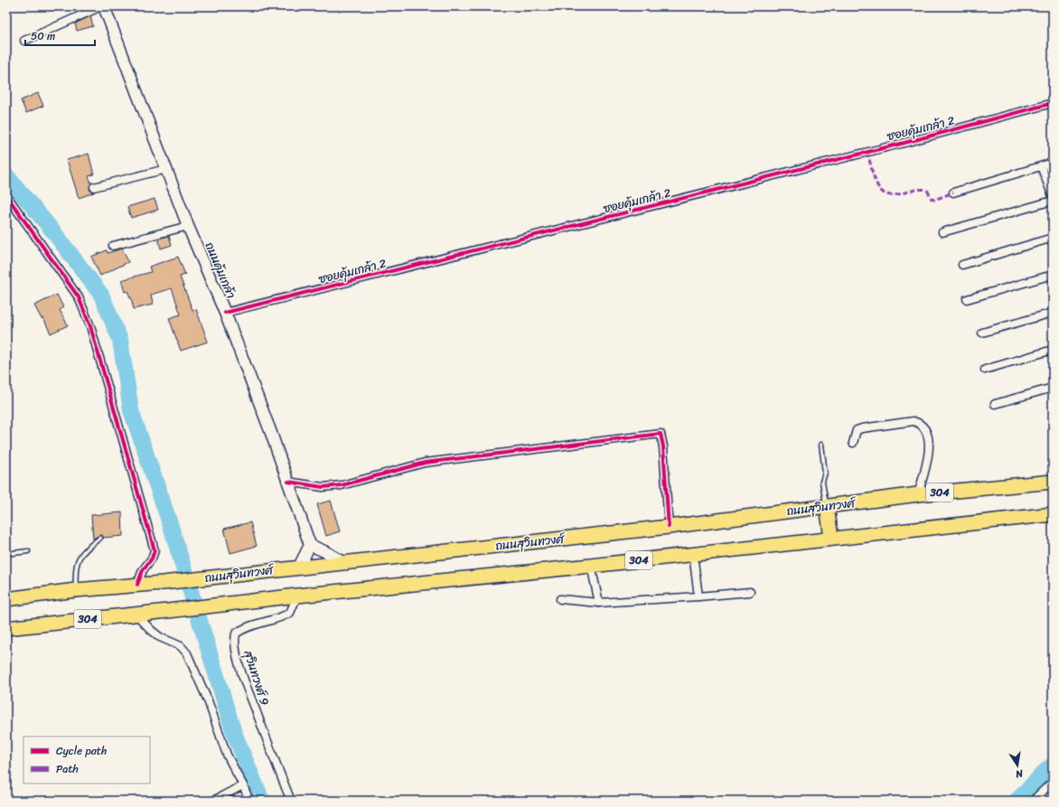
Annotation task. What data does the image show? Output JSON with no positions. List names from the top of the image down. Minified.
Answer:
{"streets":{"highway":["304","ถนนสุวินทวงศ์"],"main road":["ถนนคุ้มเกล้า"],"street":["ซอยคุ้มเกล้า 2","สุวินทวงศ์ 9"]},"crossings":[["ซอยคุ้มเกล้า 2","ถนนคุ้มเกล้า"],["304","สุวินทวงศ์ 9"]],"legend":["Cycle path","Path"],"scale_bar":"50 m","north":"bottom"}
